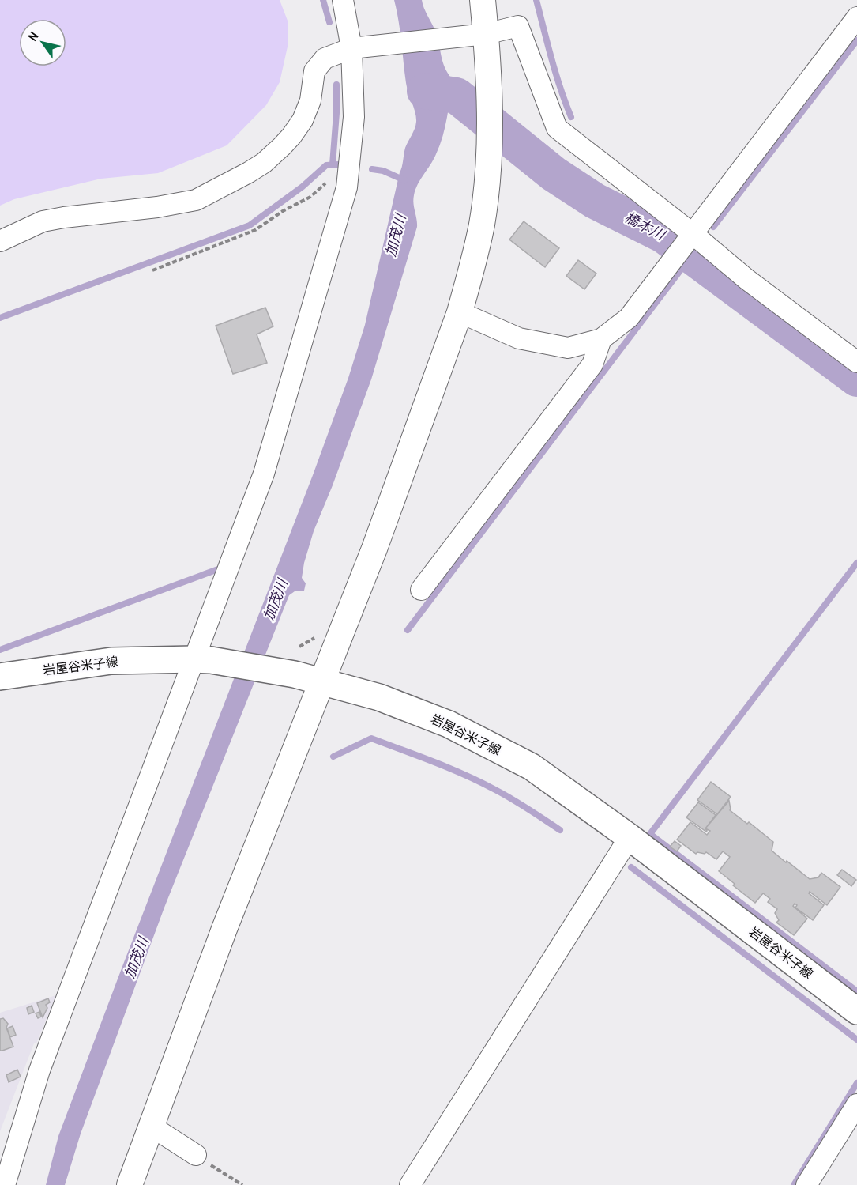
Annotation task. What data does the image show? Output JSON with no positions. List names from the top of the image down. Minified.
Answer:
{"streets":{"main road":["岩屋谷米子線"]},"water":["橋本川","加茂川"],"north":"top left"}
